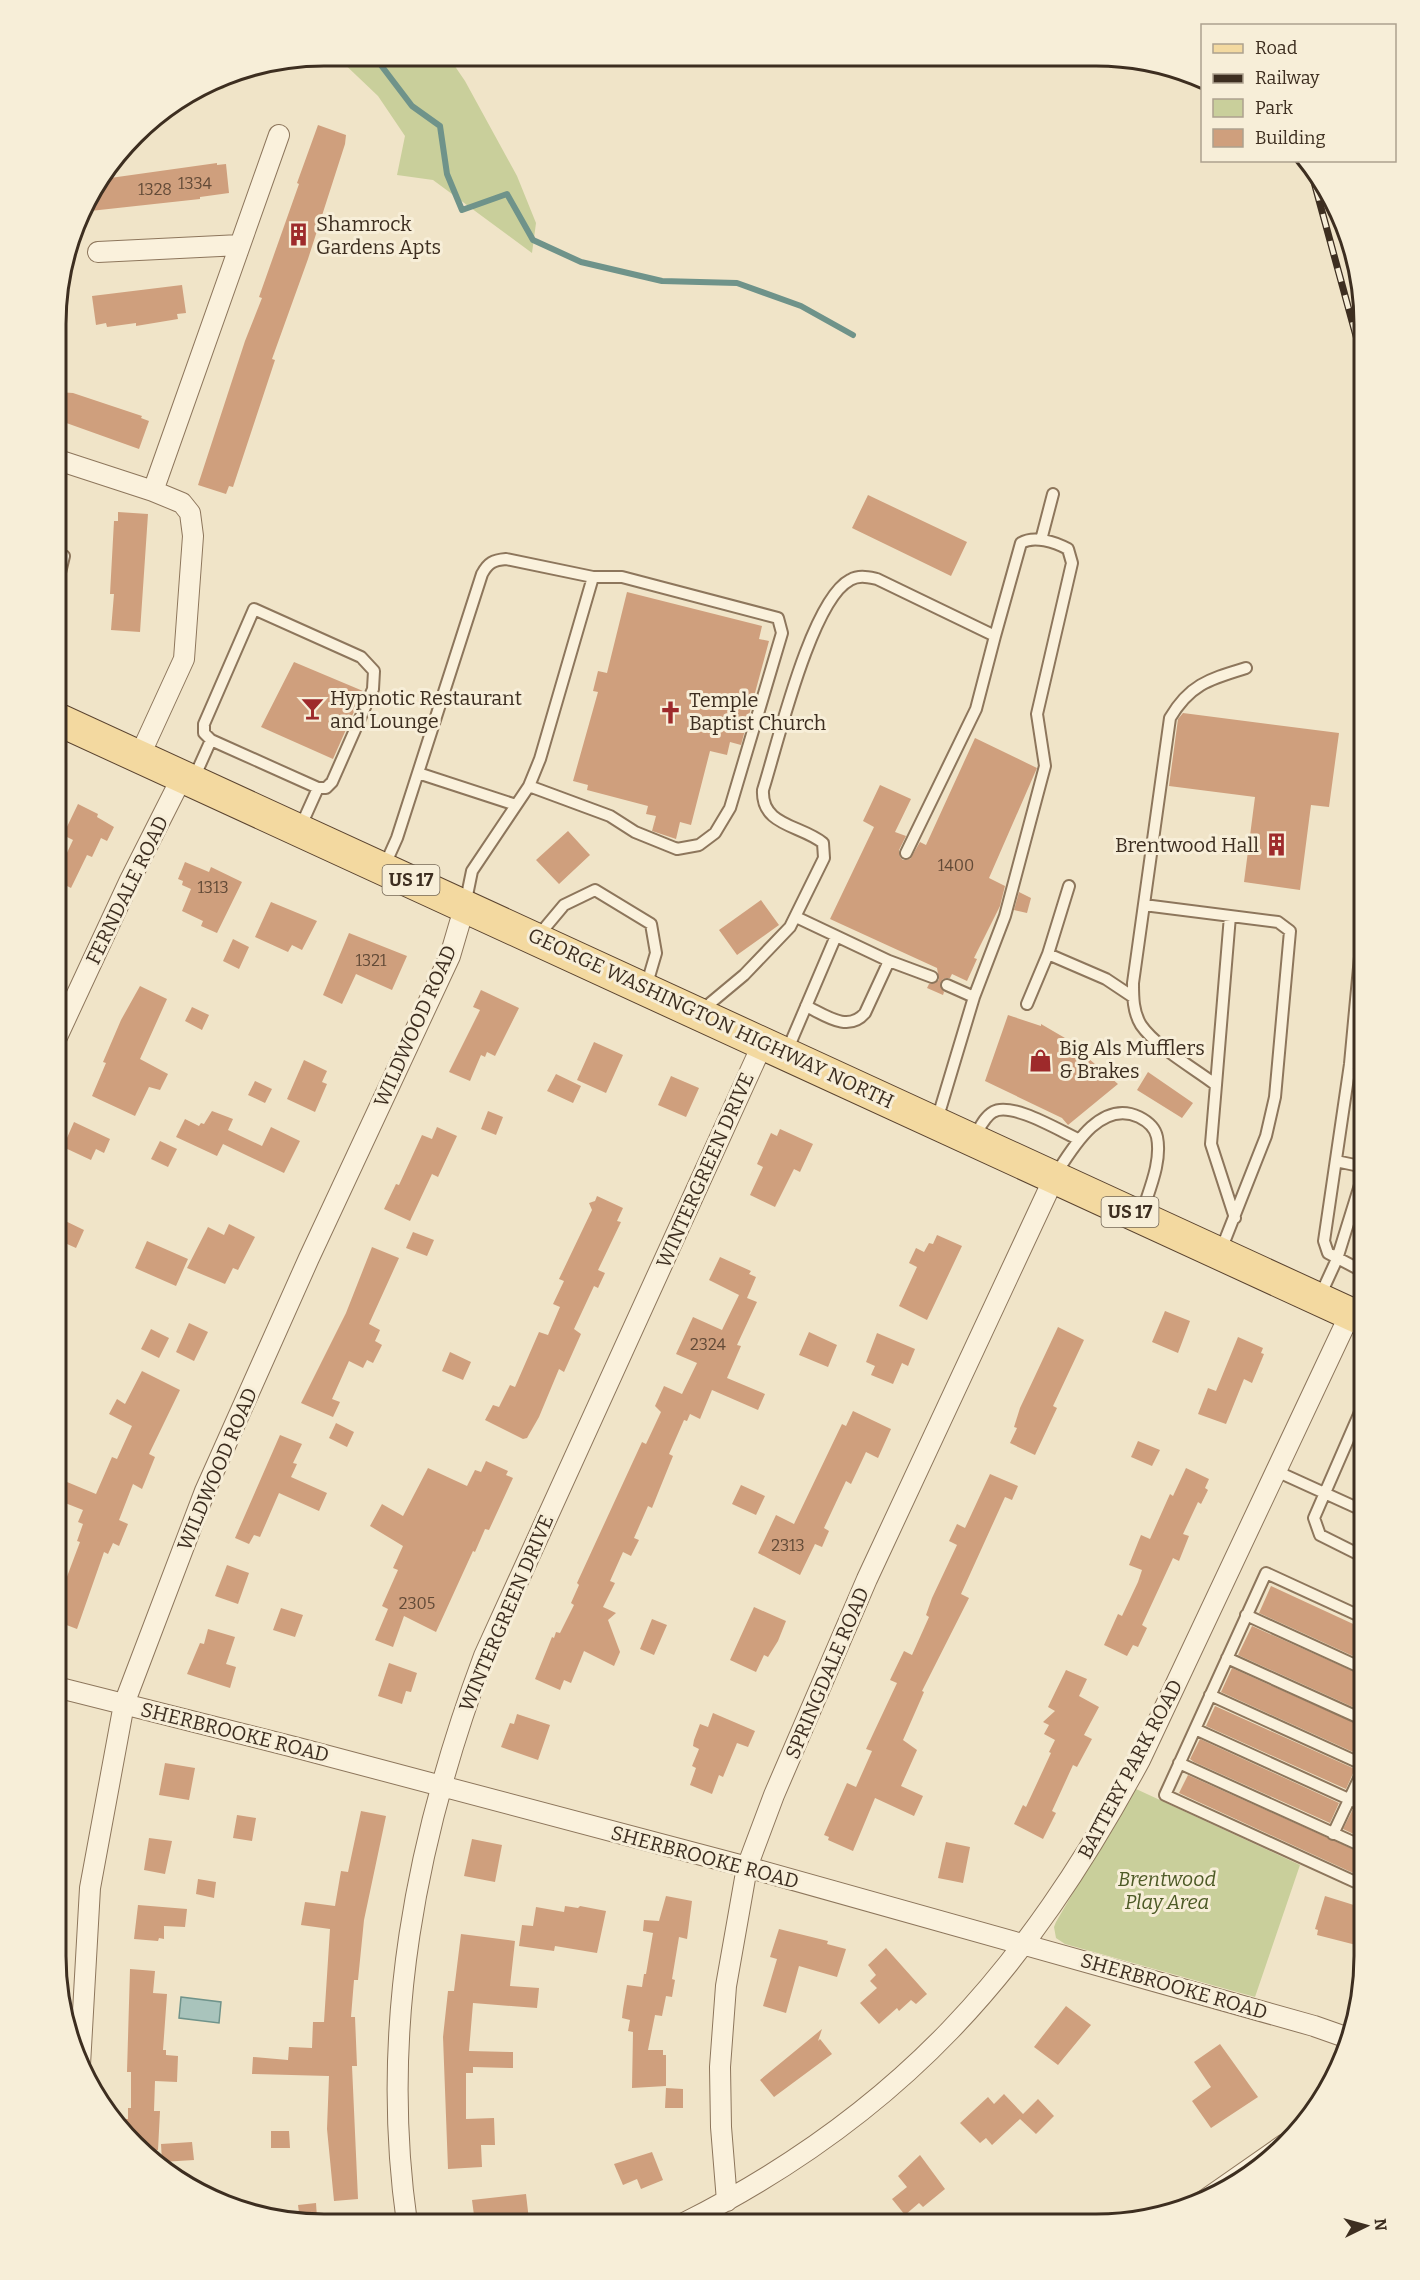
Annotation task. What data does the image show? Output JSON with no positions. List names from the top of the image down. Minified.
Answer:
{"streets":{"main road":["US 17","GEORGE WASHINGTON HIGHWAY NORTH"],"street":["FERNDALE ROAD","WILDWOOD ROAD","WINTERGREEN DRIVE","SPRINGDALE ROAD","SHERBROOKE ROAD","BATTERY PARK ROAD"]},"crossings":[["FERNDALE ROAD","GEORGE WASHINGTON HIGHWAY NORTH"],["GEORGE WASHINGTON HIGHWAY NORTH","WILDWOOD ROAD"],["GEORGE WASHINGTON HIGHWAY NORTH","WINTERGREEN DRIVE"],["GEORGE WASHINGTON HIGHWAY NORTH","SPRINGDALE ROAD"],["WILDWOOD ROAD","SHERBROOKE ROAD"],["WINTERGREEN DRIVE","SHERBROOKE ROAD"],["SPRINGDALE ROAD","SHERBROOKE ROAD"],["SPRINGDALE ROAD","BATTERY PARK ROAD"],["SHERBROOKE ROAD","BATTERY PARK ROAD"]],"parks":["Brentwood Play Area"],"places":{"building":["Shamrock Gardens Apts","Brentwood Hall"],"bar":["Hypnotic Restaurant and Lounge"],"church":["Temple Baptist Church"],"shop":["Big Als Mufflers & Brakes"]},"house_numbers":["1334","1328","1400","1313","1321","2324","2313","2305"],"legend":["Road","Railway","Park","Building"],"north":"right"}
